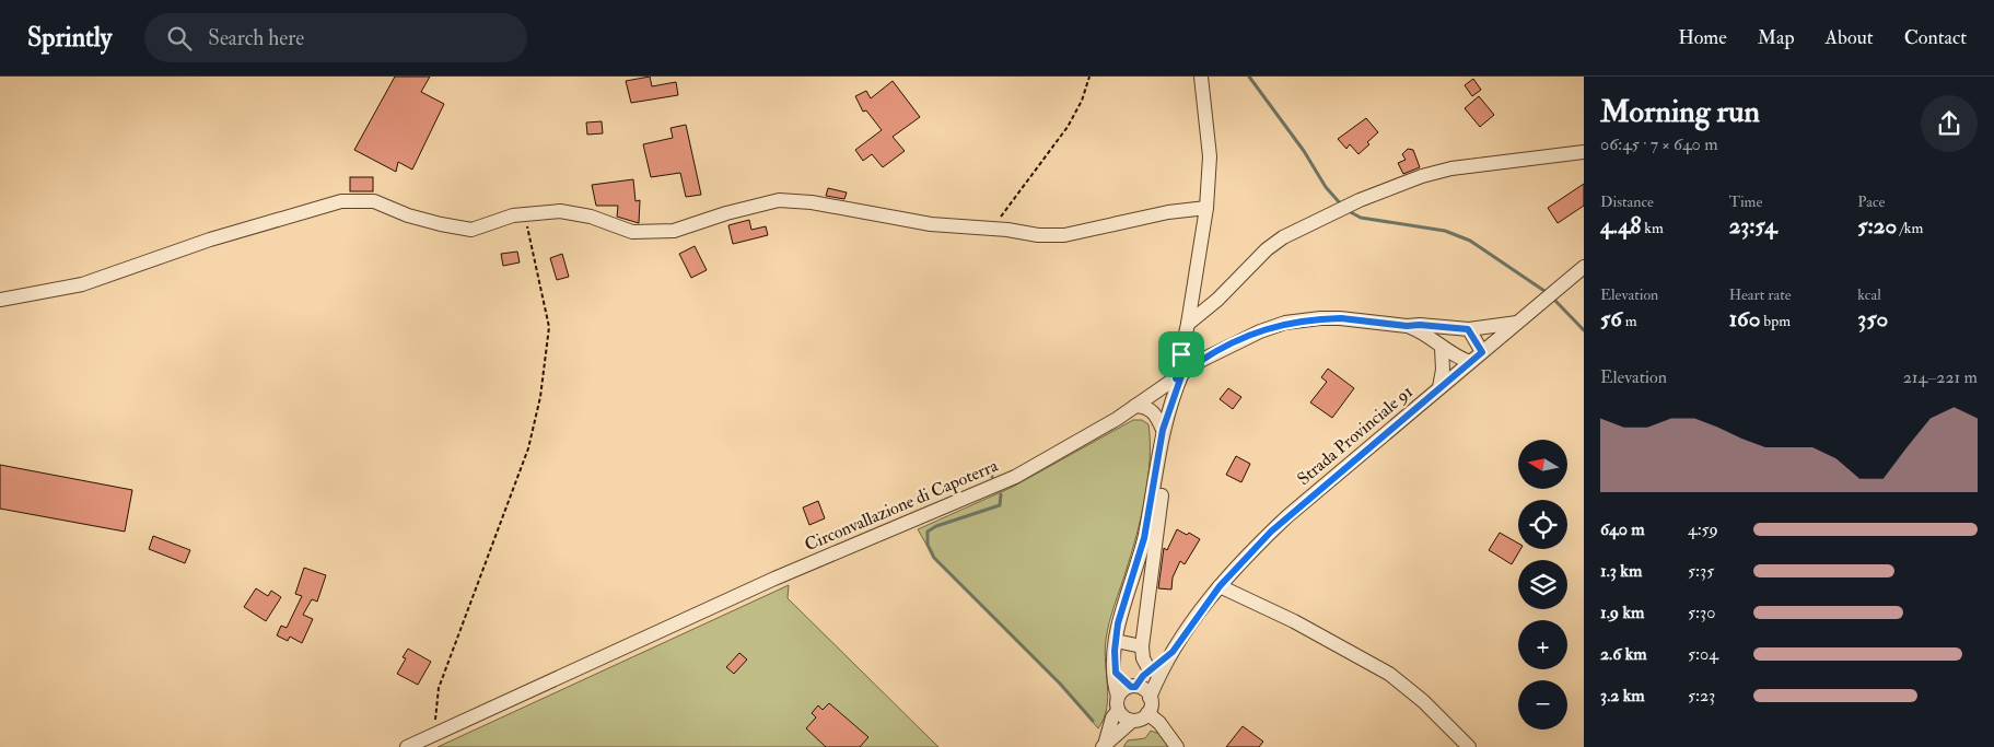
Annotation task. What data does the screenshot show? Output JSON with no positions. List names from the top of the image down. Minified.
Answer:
{"streets":{"street":["Strada Provinciale 91","Circonvallazione di Capoterra"]},"north":"left","page":{"header":"Sprintly","search":"Search here","nav":["Home","Map","About","Contact"],"heading":["Morning run","06:45 · 7 × 640 m"],"stats":[["Distance","4.48 km"],["Time","23:54"],["Pace","5:20 /km"],["Elevation","56 m"],["Heart rate","160 bpm"],["kcal","350"]],"chart":["Elevation","214–221 m"],"map_buttons":["+","−"],"list":[{"name":"640 m","note":"4:59"},{"name":"1.3 km","note":"5:35"},{"name":"1.9 km","note":"5:30"},{"name":"2.6 km","note":"5:04"},{"name":"3.2 km","note":"5:23"}]}}
